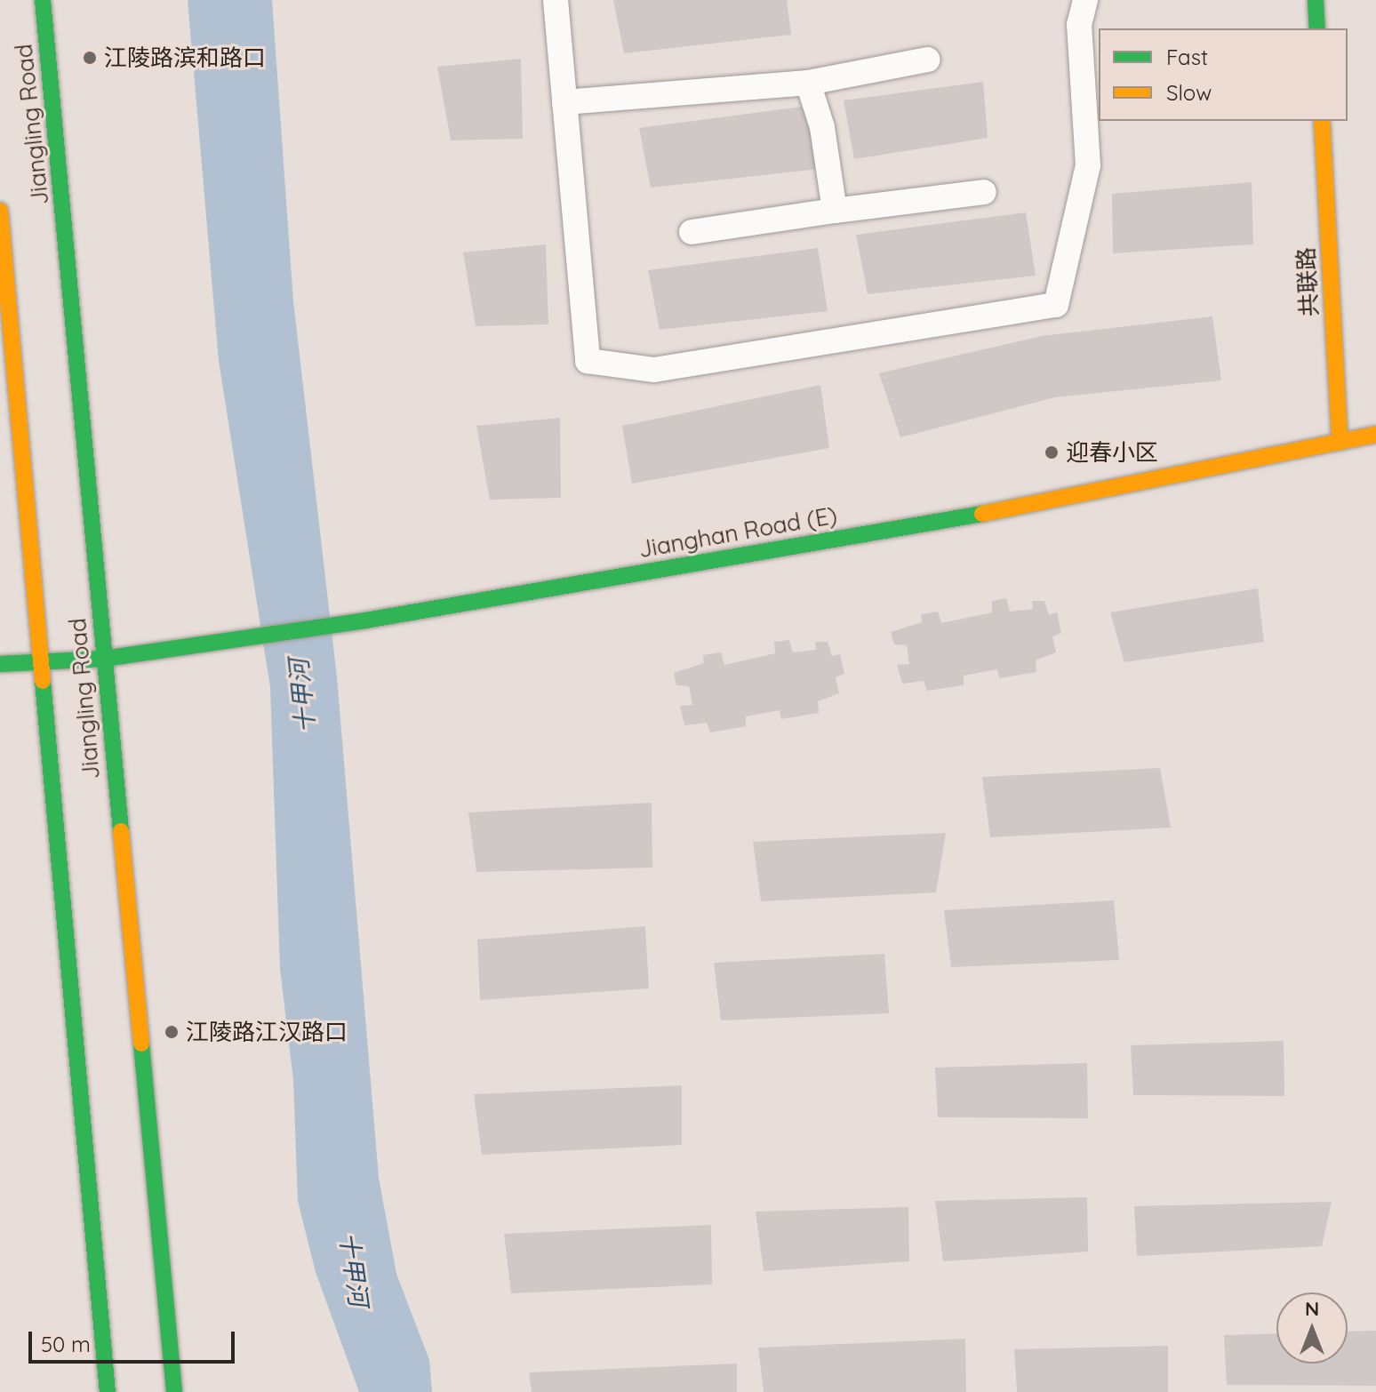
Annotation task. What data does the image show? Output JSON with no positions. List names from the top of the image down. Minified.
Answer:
{"streets":{"main road":["Jiangling Road","共联路","Jianghan Road (E)"]},"crossings":[["Jiangling Road","Jianghan Road (E)"],["共联路","Jianghan Road (E)"]],"water":["十甲河"],"places":["江陵路滨和路口","迎春小区","江陵路江汉路口"],"legend":["Fast","Slow"],"scale_bar":"50 m","north":"top"}
